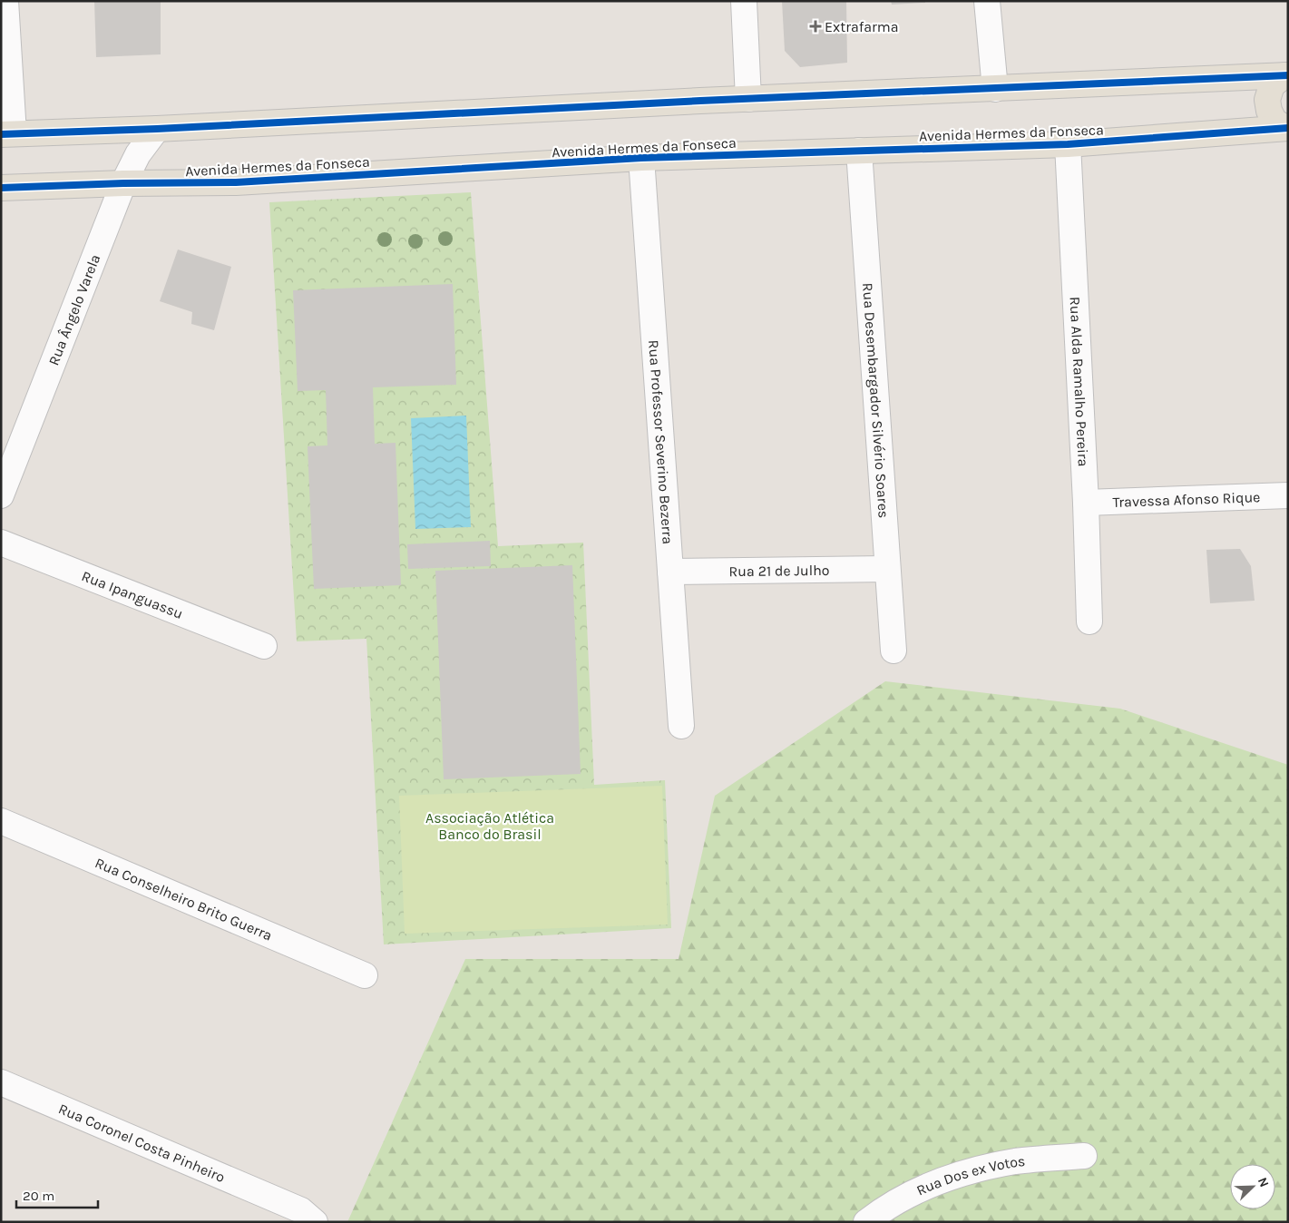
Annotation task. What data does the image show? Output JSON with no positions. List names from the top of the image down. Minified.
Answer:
{"streets":{"main road":["Avenida Hermes da Fonseca"],"street":["Rua Ângelo Varela","Rua Alda Ramalho Pereira","Rua Desembargador Silvério Soares","Rua Professor Severino Bezerra","Travessa Afonso Rique","Rua 21 de Julho","Rua Ipanguassu","Rua Conselheiro Brito Guerra","Rua Coronel Costa Pinheiro","Rua Dos ex Votos"]},"crossings":[["Avenida Hermes da Fonseca","Rua Ângelo Varela"],["Avenida Hermes da Fonseca","Rua Alda Ramalho Pereira"],["Avenida Hermes da Fonseca","Rua Desembargador Silvério Soares"],["Avenida Hermes da Fonseca","Rua Professor Severino Bezerra"],["Rua Alda Ramalho Pereira","Travessa Afonso Rique"],["Rua Desembargador Silvério Soares","Rua 21 de Julho"],["Rua Professor Severino Bezerra","Rua 21 de Julho"]],"parks":["Associação Atlética Banco do Brasil"],"places":{"health":["Extrafarma"]},"scale_bar":"20 m","north":"top right"}
